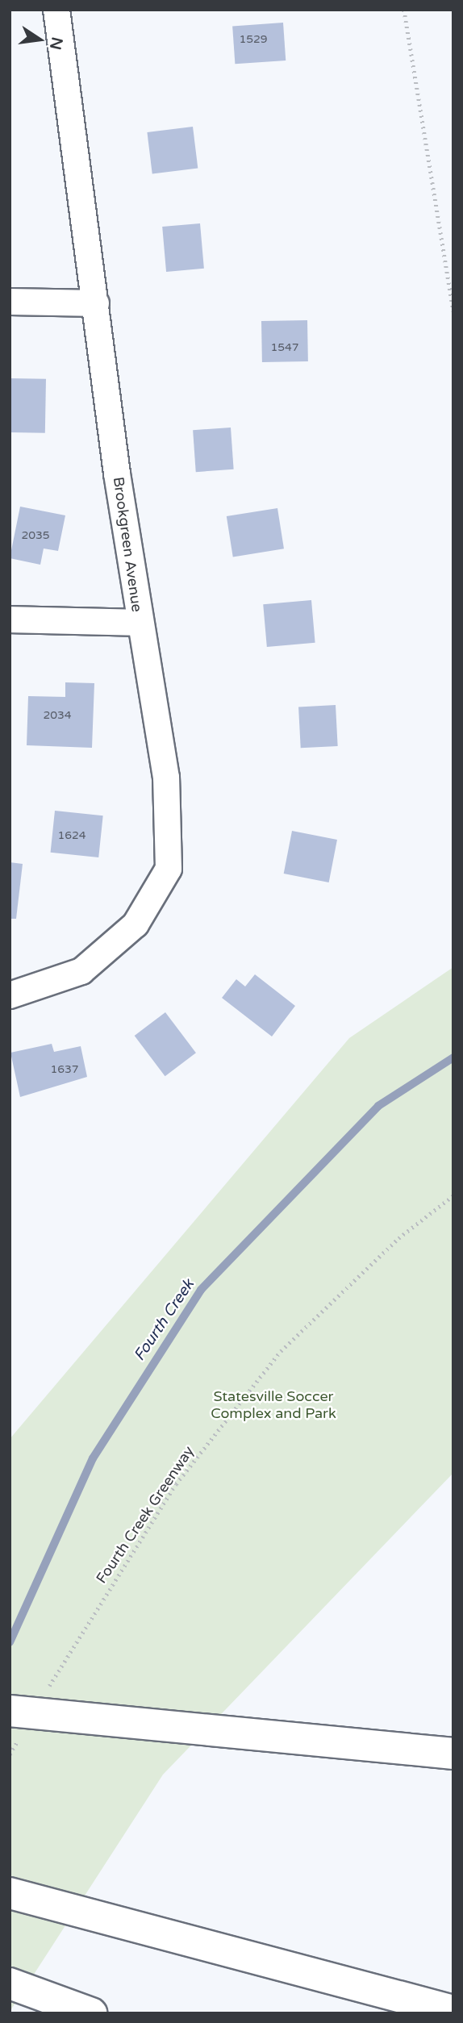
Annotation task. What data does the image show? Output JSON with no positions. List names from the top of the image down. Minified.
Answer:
{"streets":{"street":["Brookgreen Avenue"],"path":["Fourth Creek Greenway"]},"water":["Fourth Creek"],"parks":["Statesville Soccer Complex and Park"],"house_numbers":["1529","1547","2035","2034","1624","1637"],"north":"right"}
